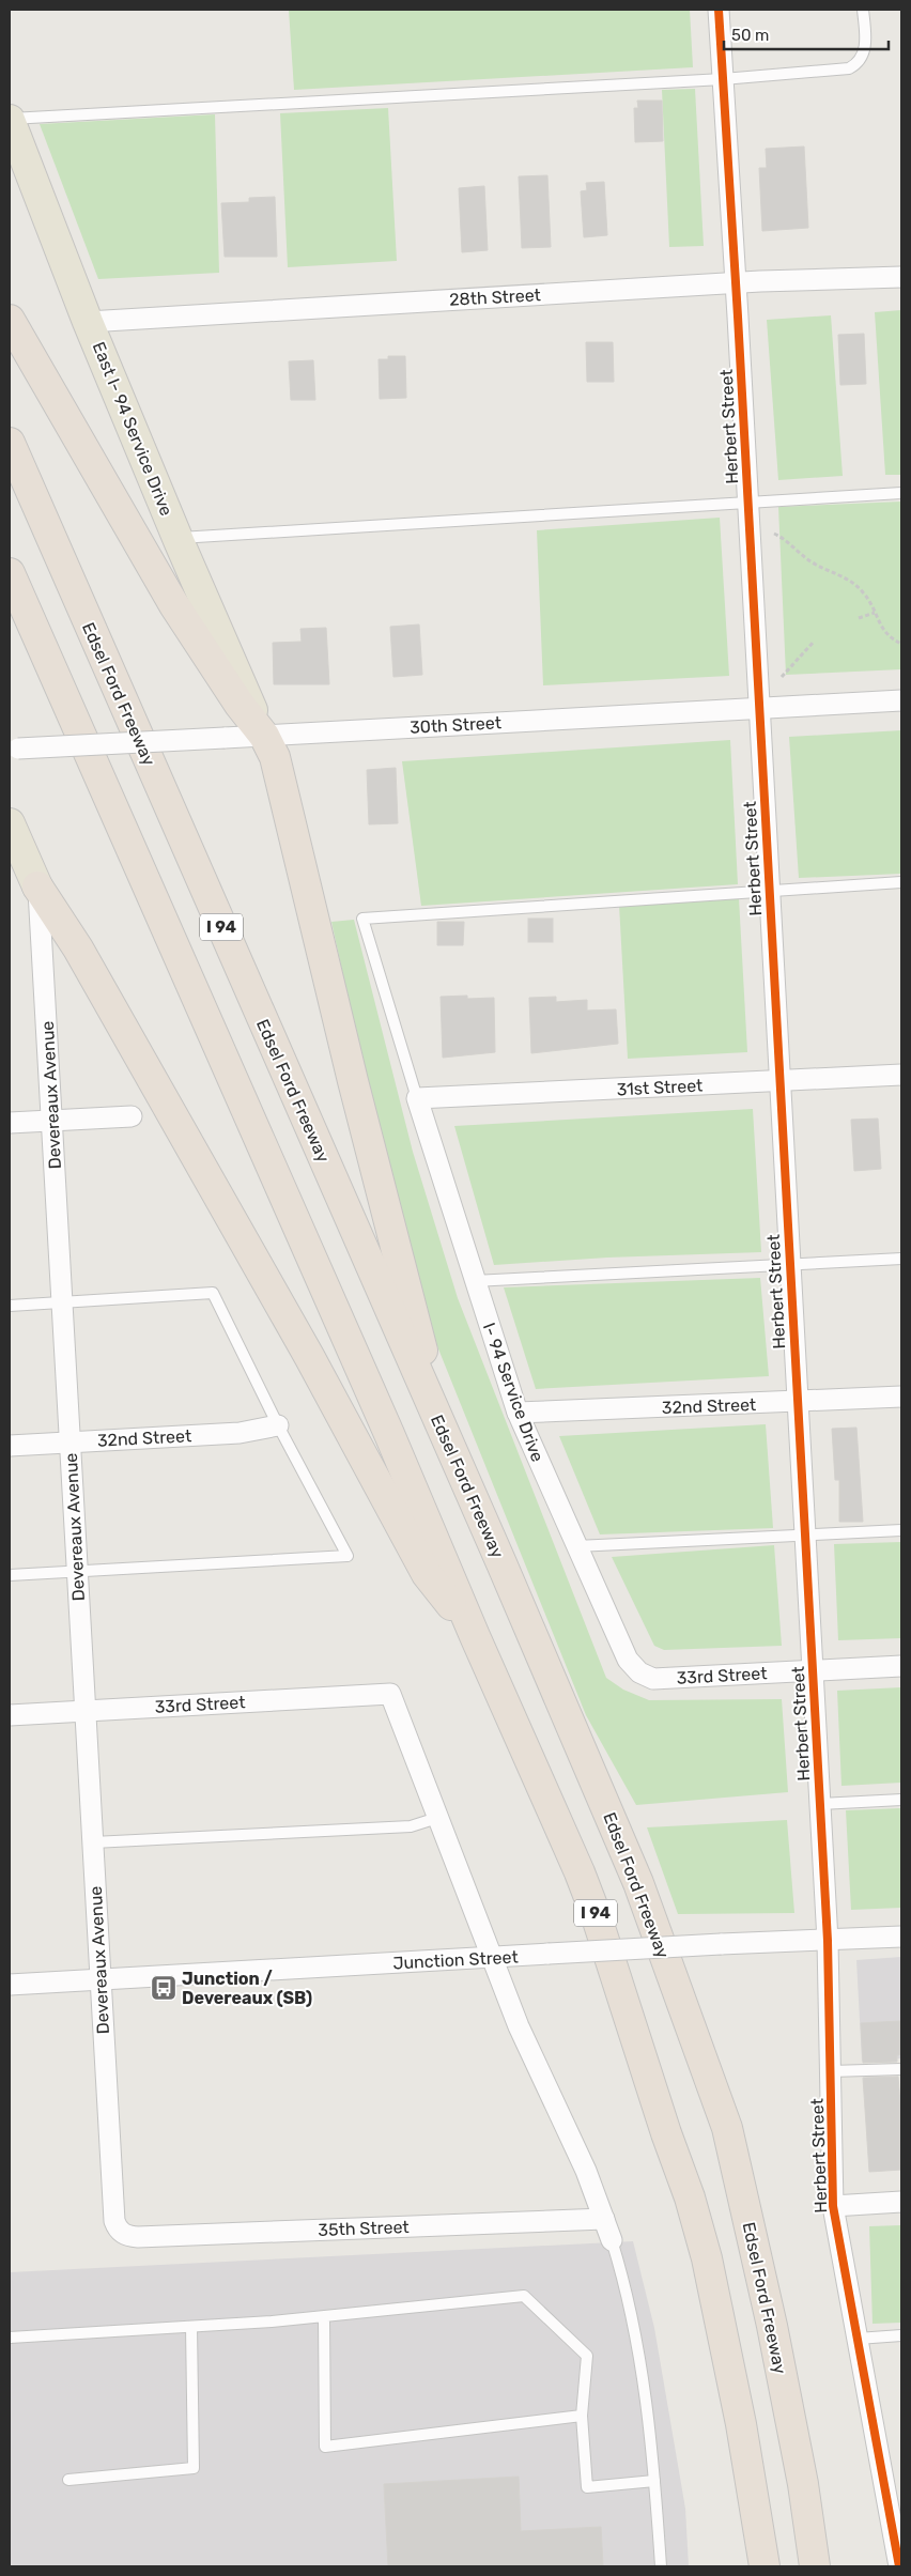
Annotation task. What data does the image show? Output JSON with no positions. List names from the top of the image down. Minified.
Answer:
{"streets":{"highway":["Edsel Ford Freeway","I 94"],"main road":["East I- 94 Service Drive","Devereaux Avenue"],"street":["28th Street","Herbert Street","30th Street","31st Street","I- 94 Service Drive","32nd Street","33rd Street","Junction Street","35th Street"]},"crossings":[["28th Street","Herbert Street"],["28th Street","East I- 94 Service Drive"],["Herbert Street","30th Street"],["Herbert Street","31st Street"],["Herbert Street","32nd Street"],["Herbert Street","33rd Street"],["Herbert Street","Junction Street"],["East I- 94 Service Drive","30th Street"],["31st Street","I- 94 Service Drive"],["Devereaux Avenue","32nd Street"],["Devereaux Avenue","33rd Street"],["Devereaux Avenue","Junction Street"],["Devereaux Avenue","35th Street"],["I- 94 Service Drive","32nd Street"],["I- 94 Service Drive","33rd Street"]],"places":{"bus stop":["Junction / Devereaux (SB)"]},"scale_bar":"50 m"}
